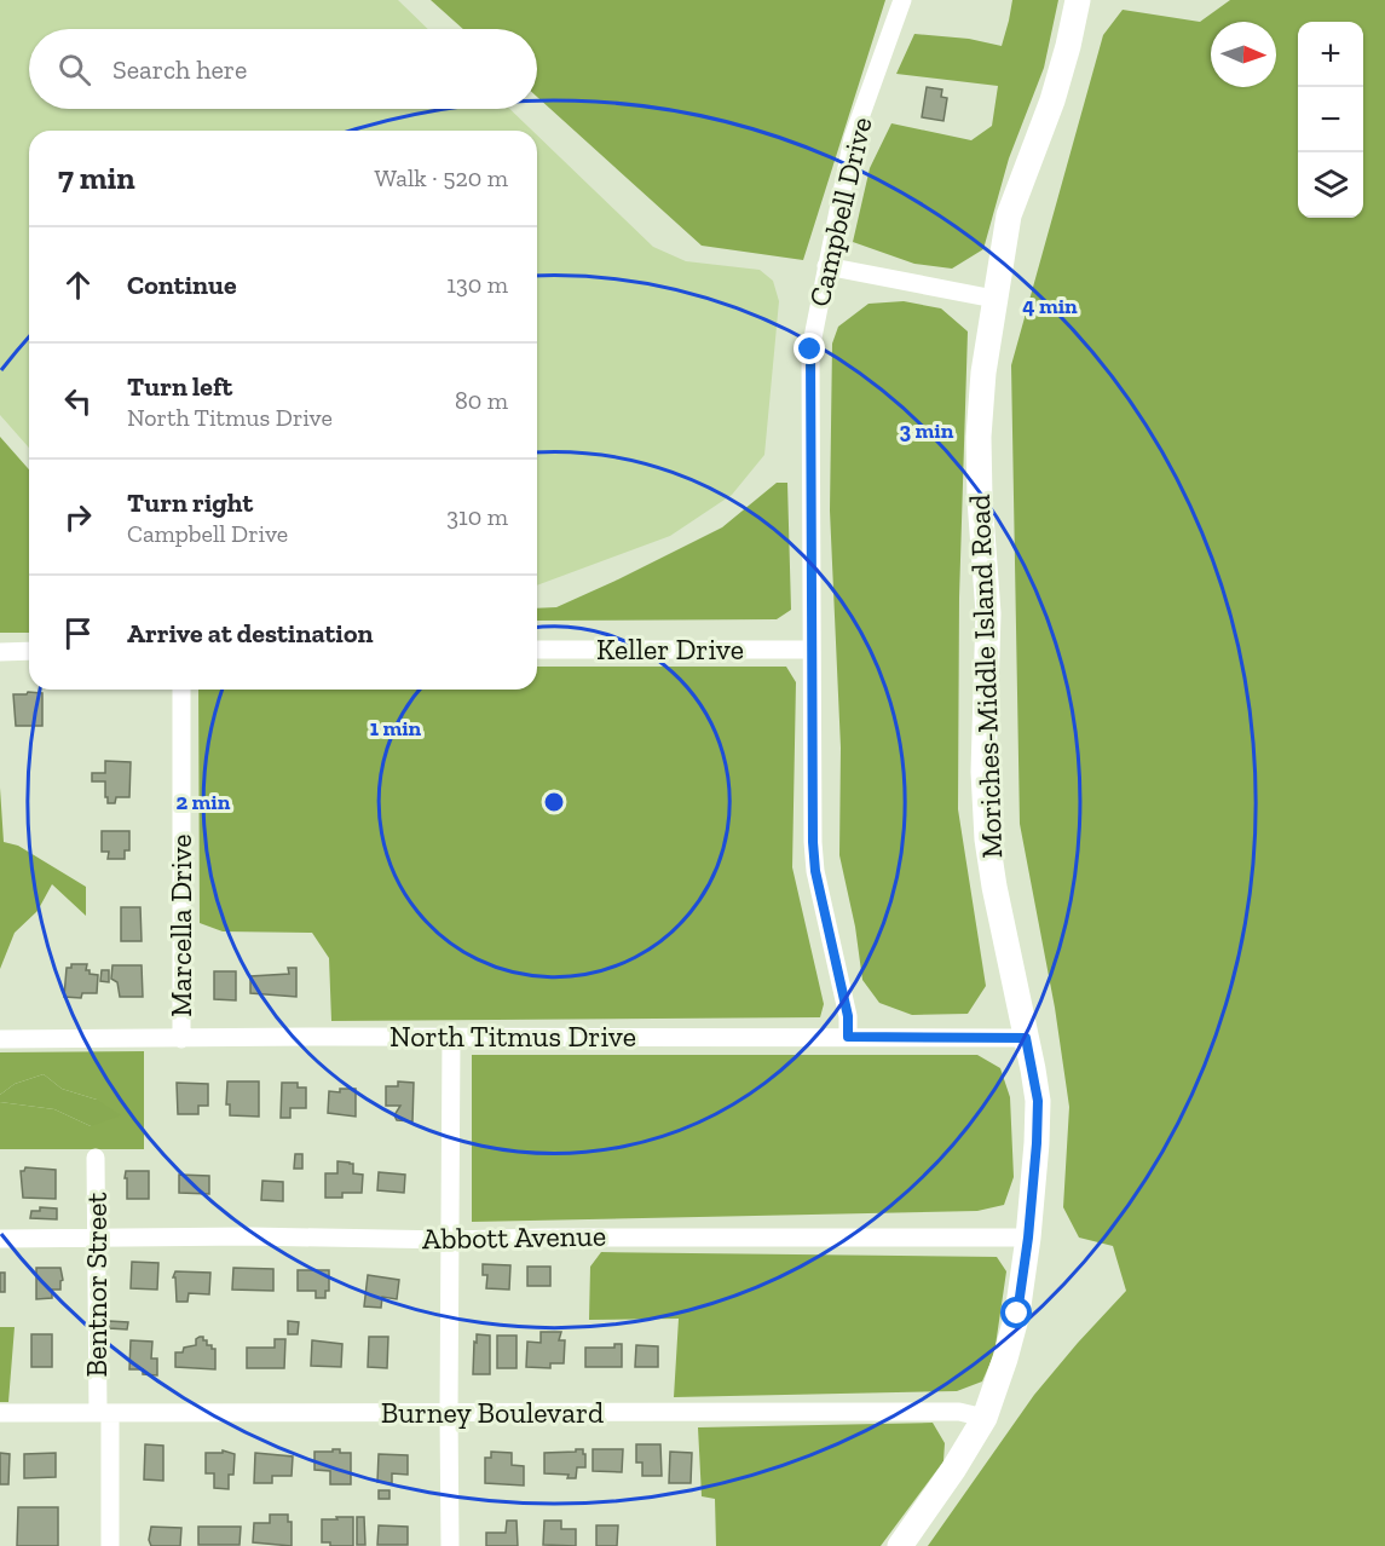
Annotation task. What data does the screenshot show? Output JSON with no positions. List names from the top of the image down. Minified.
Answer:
{"streets":{"main road":["Moriches-Middle Island Road"],"street":["Campbell Drive","Keller Drive","Marcella Drive","North Titmus Drive","Abbott Avenue","Bentnor Street","Burney Boulevard"]},"crossings":[["Campbell Drive","Keller Drive"],["Campbell Drive","North Titmus Drive"],["Moriches-Middle Island Road","North Titmus Drive"],["Moriches-Middle Island Road","Abbott Avenue"],["Moriches-Middle Island Road","Burney Boulevard"],["Marcella Drive","North Titmus Drive"],["Abbott Avenue","Bentnor Street"],["Bentnor Street","Burney Boulevard"]],"north":"right","page":{"map_buttons":["+","−"],"search":"Search here","heading":["7 min","Walk · 520 m"],"list":[["Continue","130 m"],["Turn left","North Titmus Drive","80 m"],["Turn right","Campbell Drive","310 m"],"Arrive at destination"]},"rings":["4 min","3 min","1 min","2 min"]}
